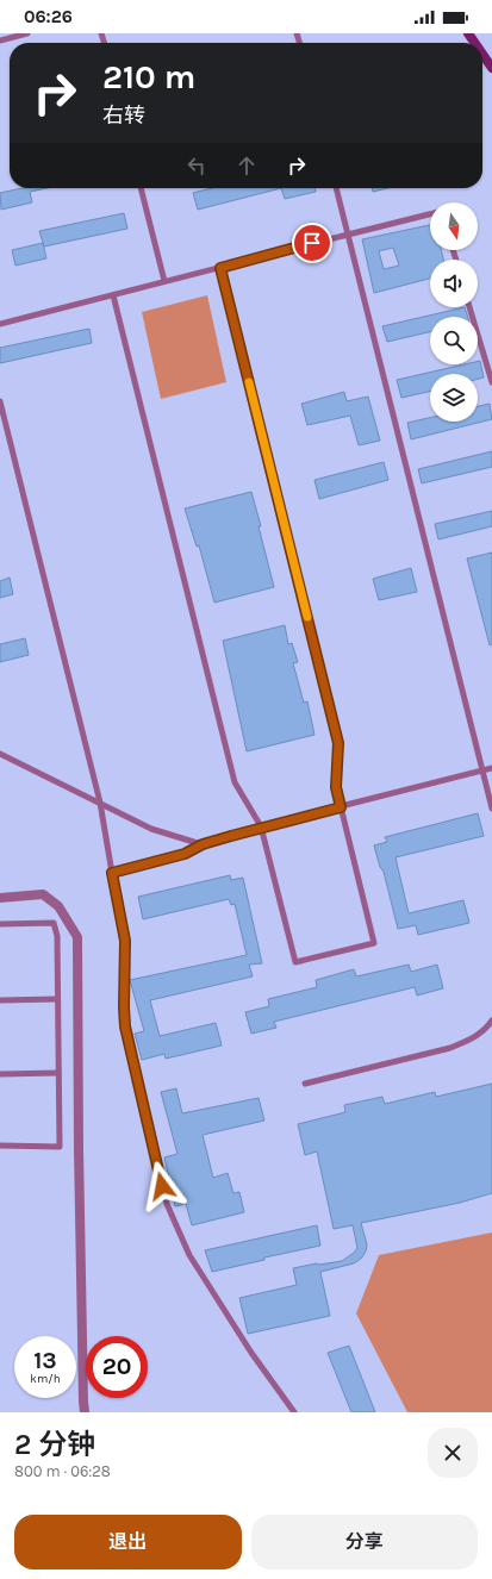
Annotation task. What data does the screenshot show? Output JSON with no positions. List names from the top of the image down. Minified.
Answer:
{"north":"bottom","page":{"status":"06:26","turn":["210 m","右转"],"speed":"13 km/h","limit":"20","heading":["2 分钟","800 m · 06:28"],"buttons":["退出","分享"]}}
